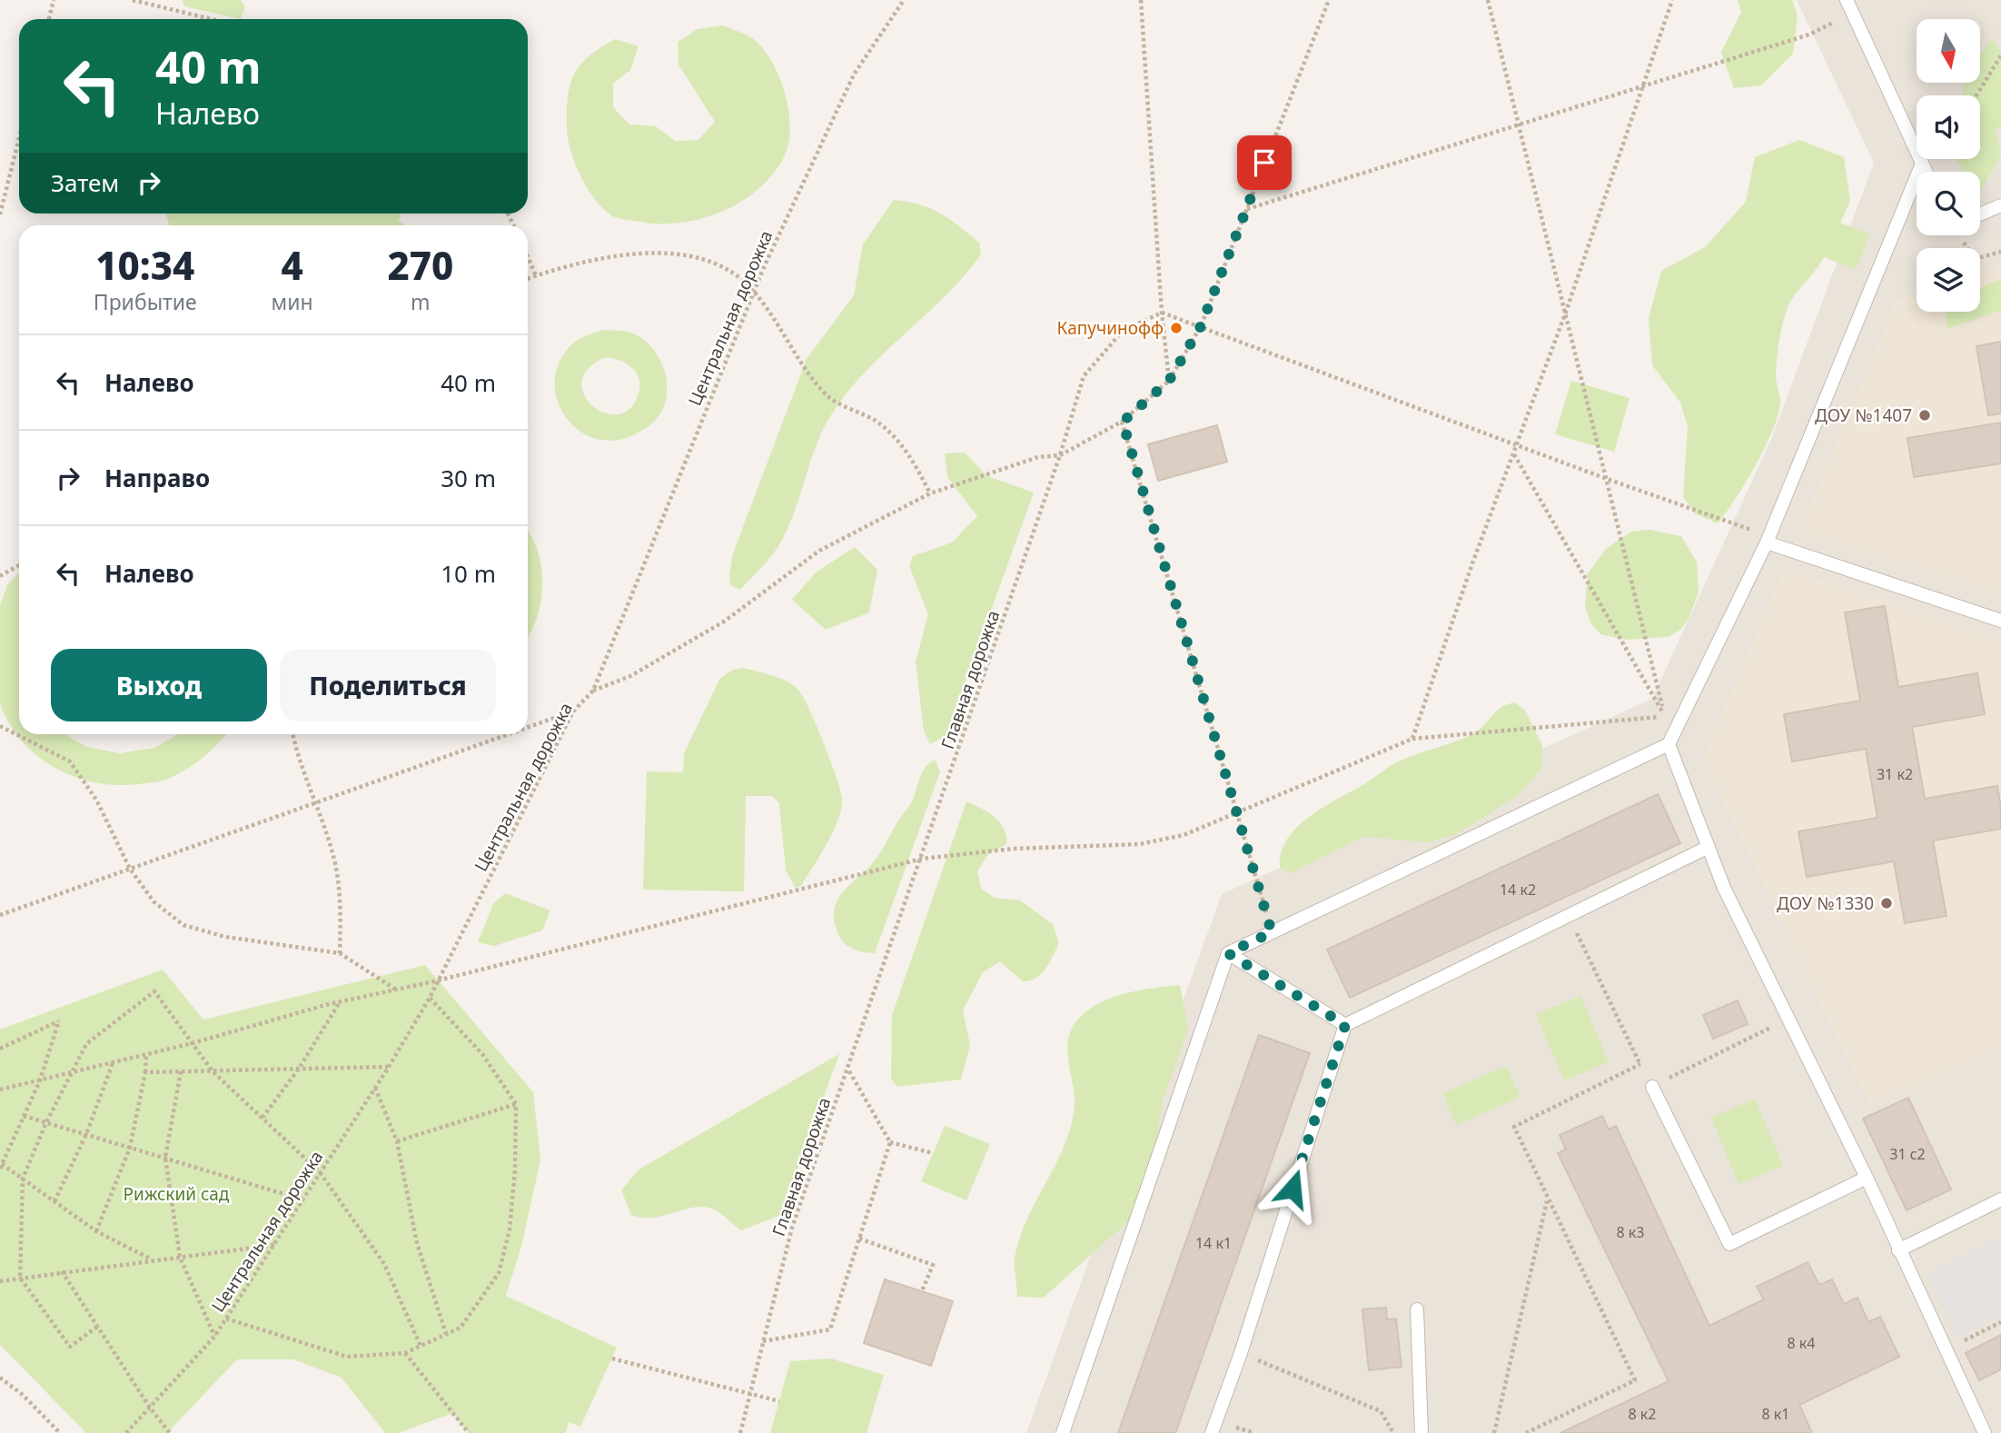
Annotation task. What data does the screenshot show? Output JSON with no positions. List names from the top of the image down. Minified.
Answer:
{"streets":{"path":["Центральная дорожка","Главная дорожка"]},"parks":["Рижский сад"],"places":["Капучинофф","ДОУ №1407","ДОУ №1330"],"house_numbers":["31 к2","14 к2","31 с2","8 к3","14 к1","8 к4","8 к2","8 к1"],"north":"bottom","page":{"turn":["40 m","Налево"],"then":"Затем","eta":["10:34","Прибытие","4","мин","270","m"],"list":[{"name":"Налево","value":"40 m"},{"name":"Направо","value":"30 m"},{"name":"Налево","value":"10 m"}],"buttons":["Выход","Поделиться"]}}
